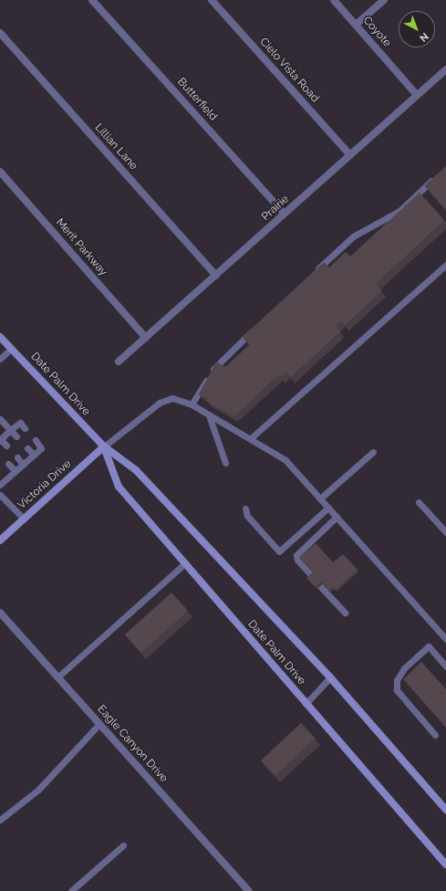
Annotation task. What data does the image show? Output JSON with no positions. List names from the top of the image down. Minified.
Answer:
{"streets":{"main road":["Date Palm Drive","Victoria Drive"],"street":["Coyote","Cielo Vista Road","Butterfield","Lillian Lane","Prairie","Merit Parkway","Eagle Canyon Drive"]},"crossings":[["Coyote","Prairie"],["Cielo Vista Road","Prairie"],["Butterfield","Prairie"],["Lillian Lane","Prairie"],["Prairie","Merit Parkway"],["Date Palm Drive","Victoria Drive"]],"north":"bottom right"}
